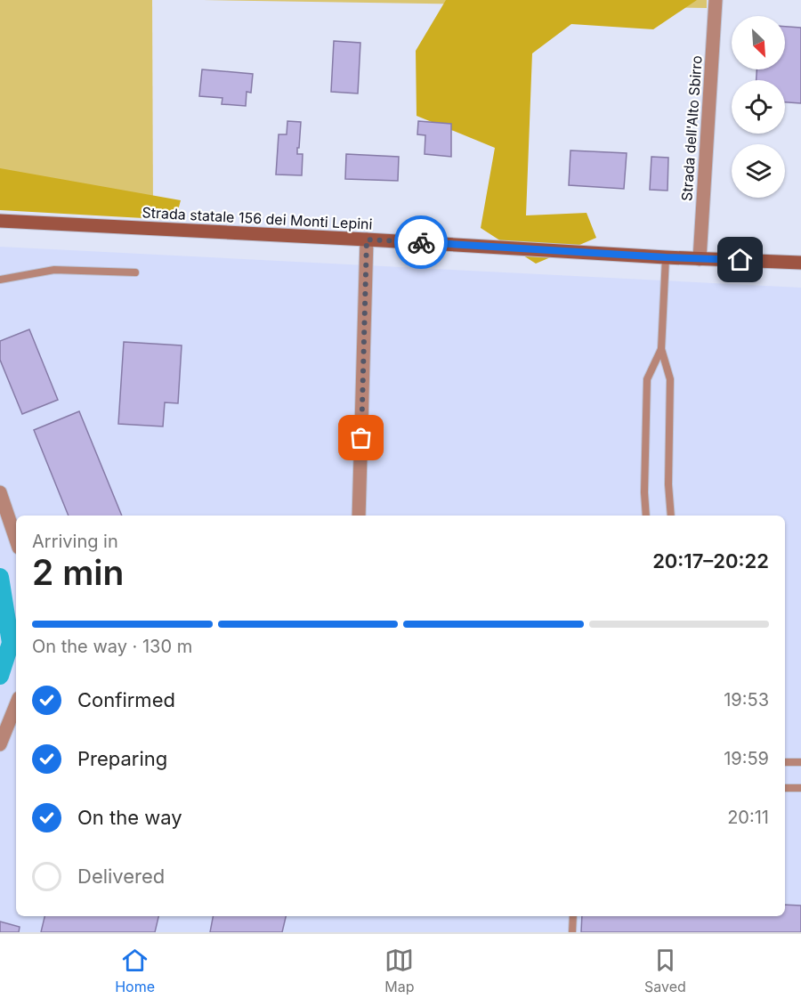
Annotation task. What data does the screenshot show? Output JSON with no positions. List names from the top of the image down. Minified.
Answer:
{"streets":{"main road":["Strada statale 156 dei Monti Lepini"],"street":["Strada dell'Alto Sbirro"]},"crossings":[["Strada dell'Alto Sbirro","Strada statale 156 dei Monti Lepini"]],"north":"bottom right","page":{"heading":["2 min","Arriving in","20:17–20:22"],"bar":"On the way · 130 m","list":[["Confirmed","19:53"],["Preparing","19:59"],["On the way","20:11"],"Delivered"],"tabs":["Home","Map","Saved"]}}
